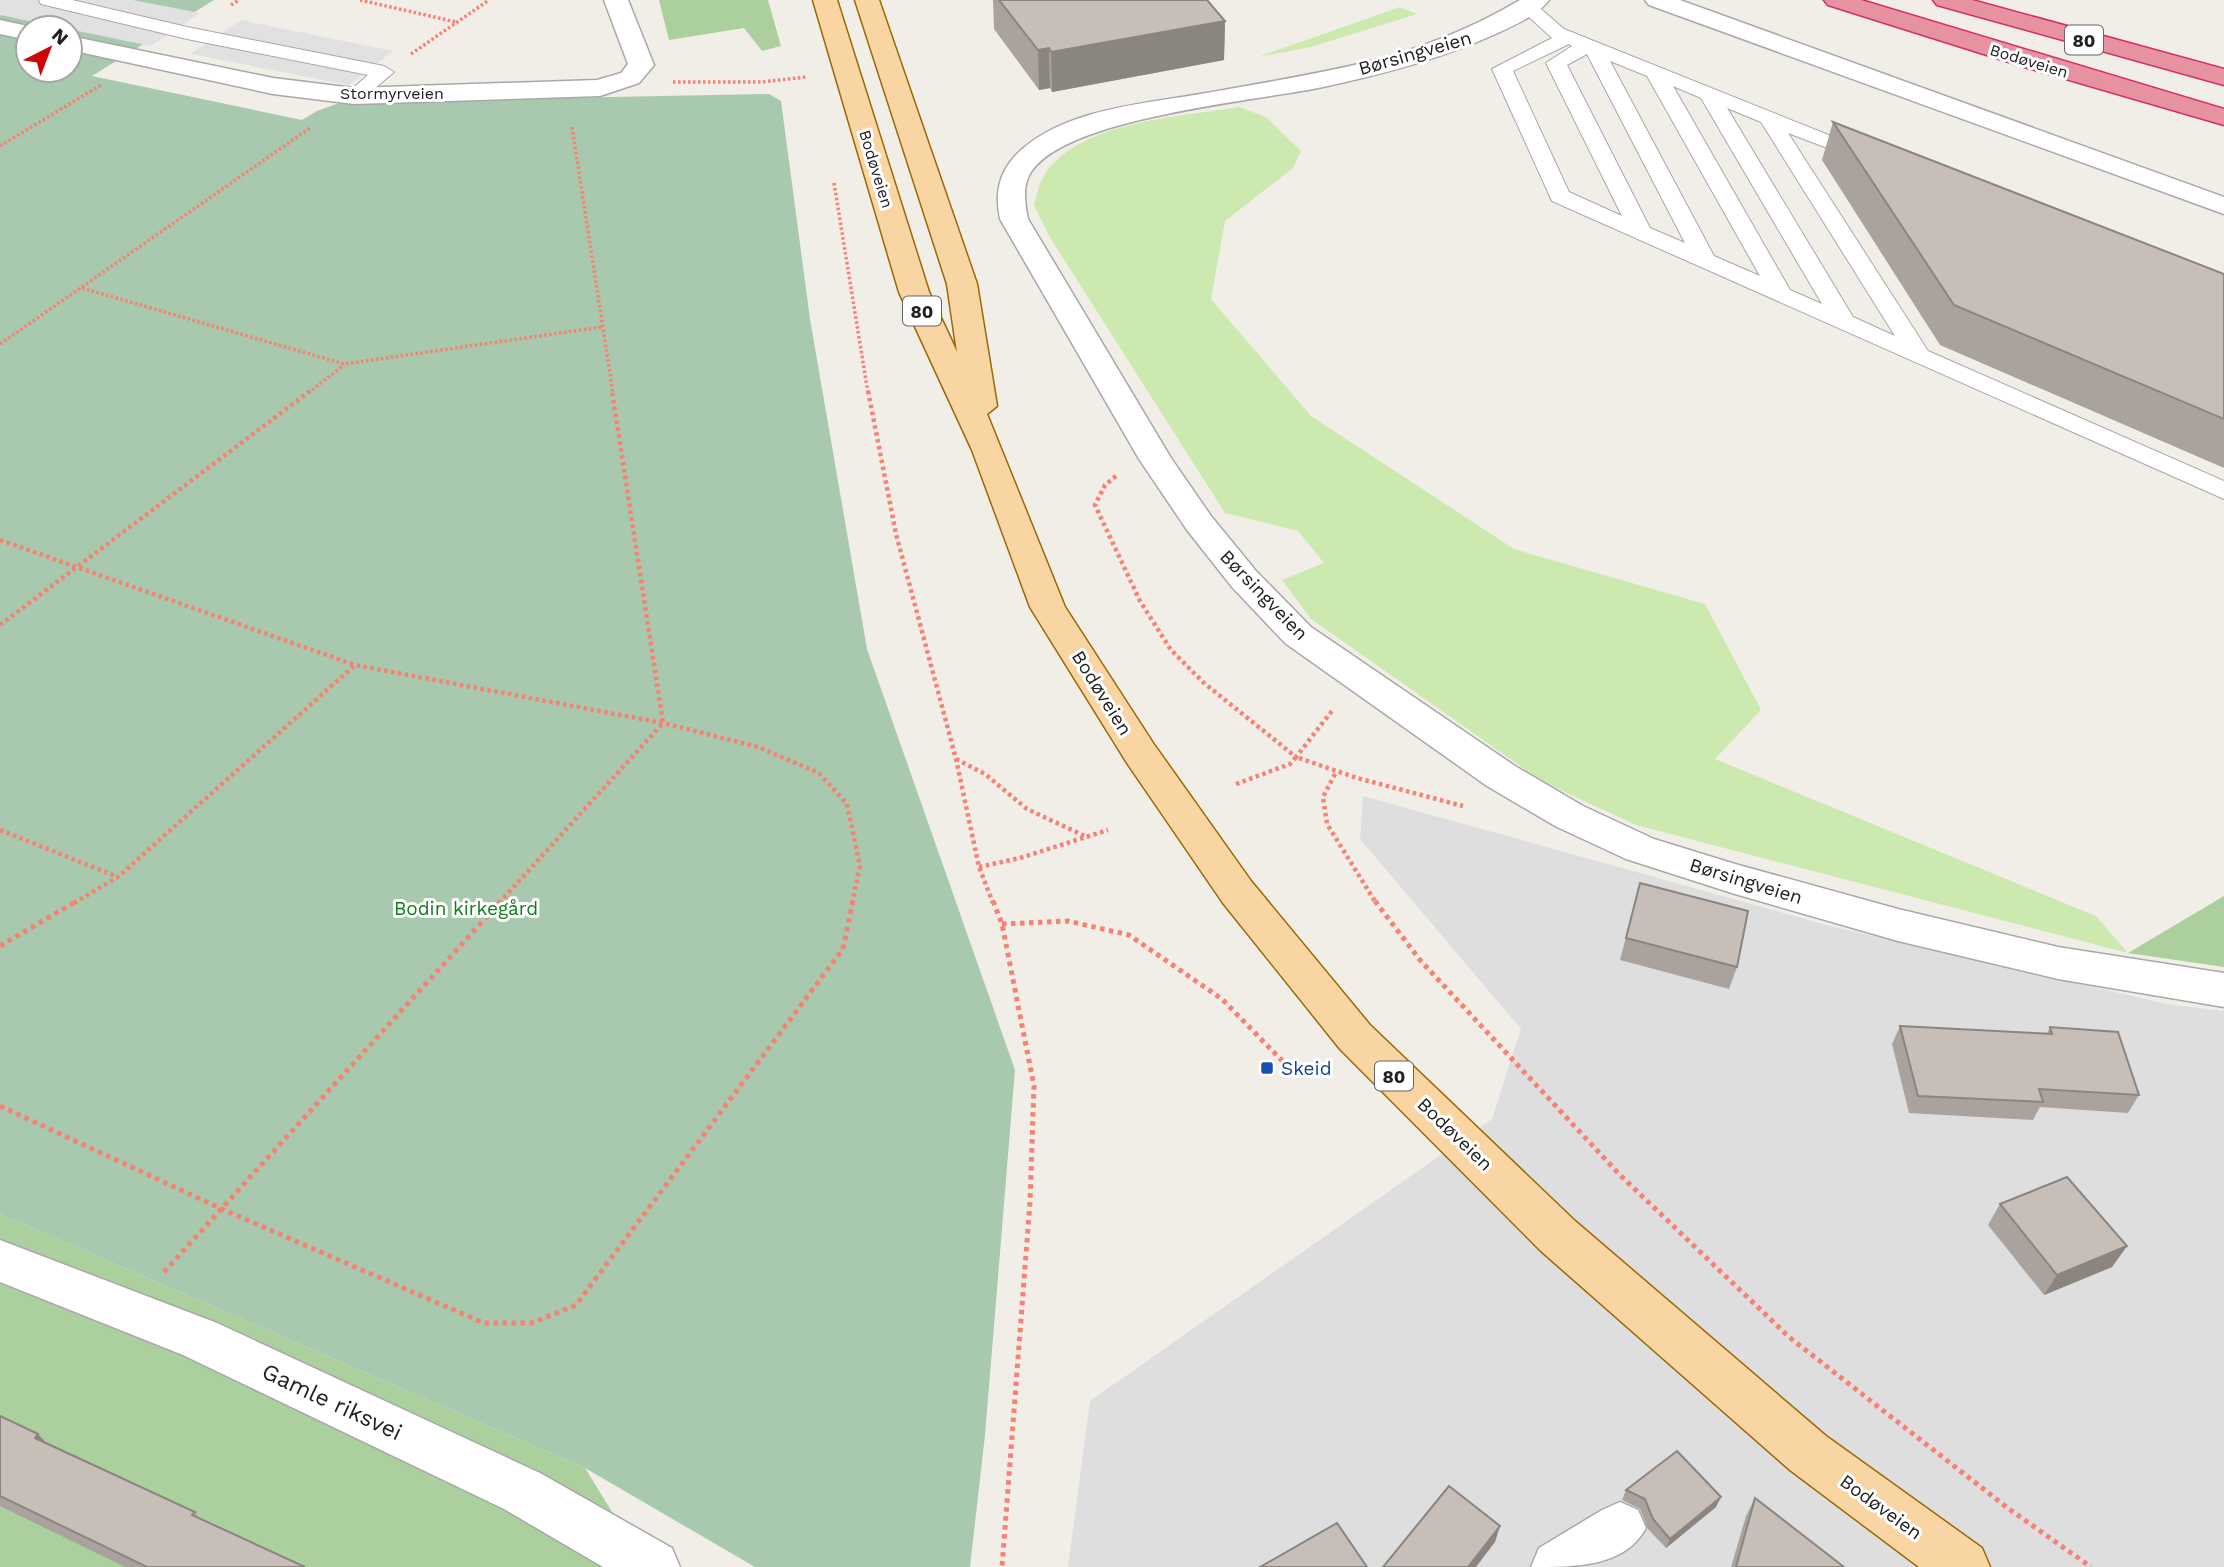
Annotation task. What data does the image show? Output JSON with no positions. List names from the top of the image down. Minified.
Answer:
{"streets":{"highway":["80","Bodøveien"],"street":["Børsingveien","Stormyrveien","Gamle riksvei"]},"parks":["Bodin kirkegård"],"places":{"transit":["Skeid"]},"north":"top right"}
